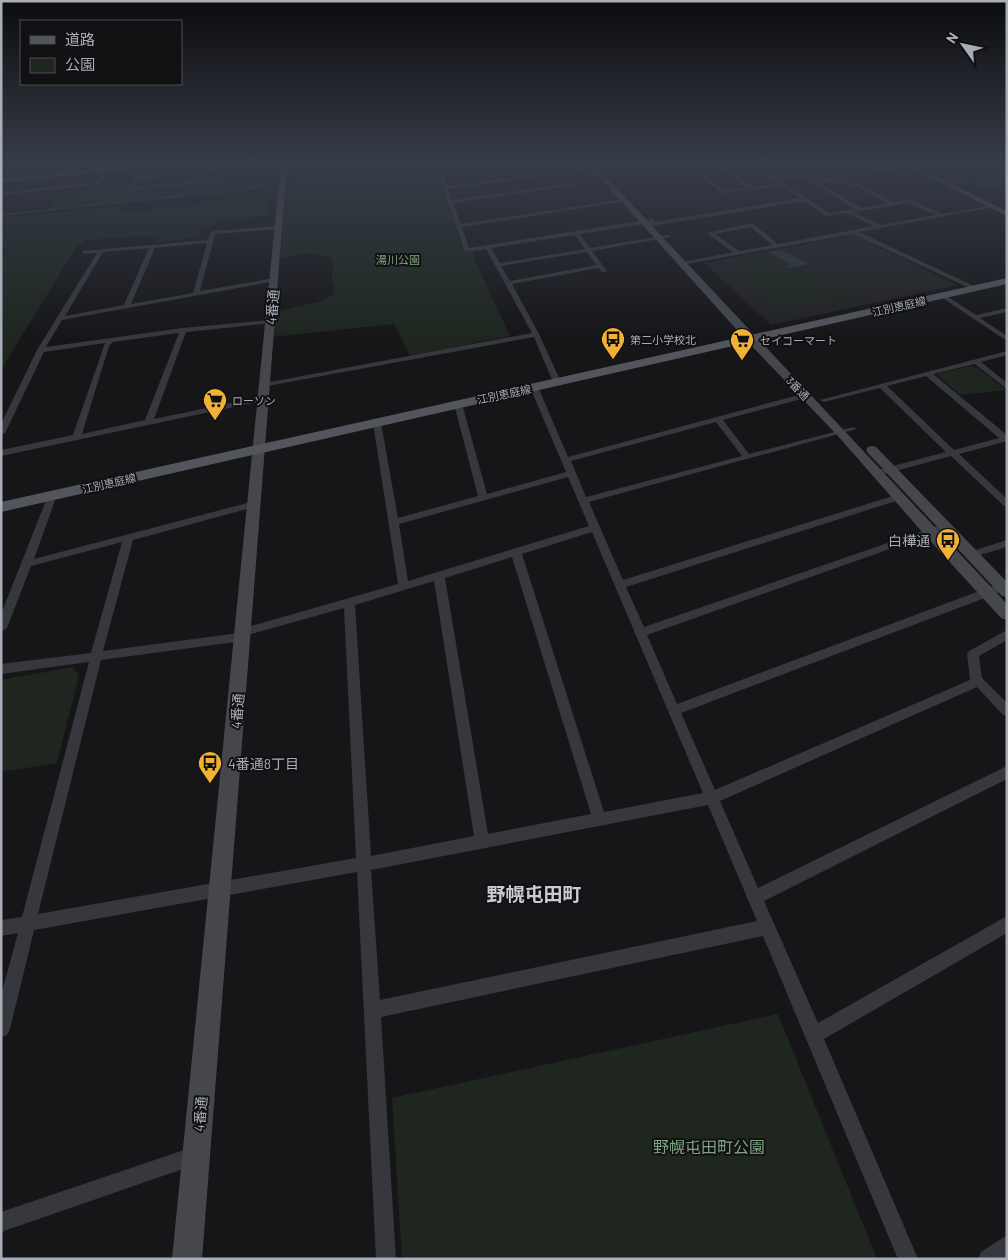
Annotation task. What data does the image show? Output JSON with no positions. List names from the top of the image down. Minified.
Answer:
{"streets":{"main road":["江別恵庭線"],"street":["4番通","3番通"]},"crossings":[["江別恵庭線","4番通"],["江別恵庭線","3番通"]],"districts":["野幌屯田町"],"parks":["湯川公園","野幌屯田町公園"],"places":{"bus stop":["第二小学校北","白樺通","4番通8丁目"],"supermarket":["セイコーマート","ローソン"]},"legend":["道路","公園"],"north":"top left"}
